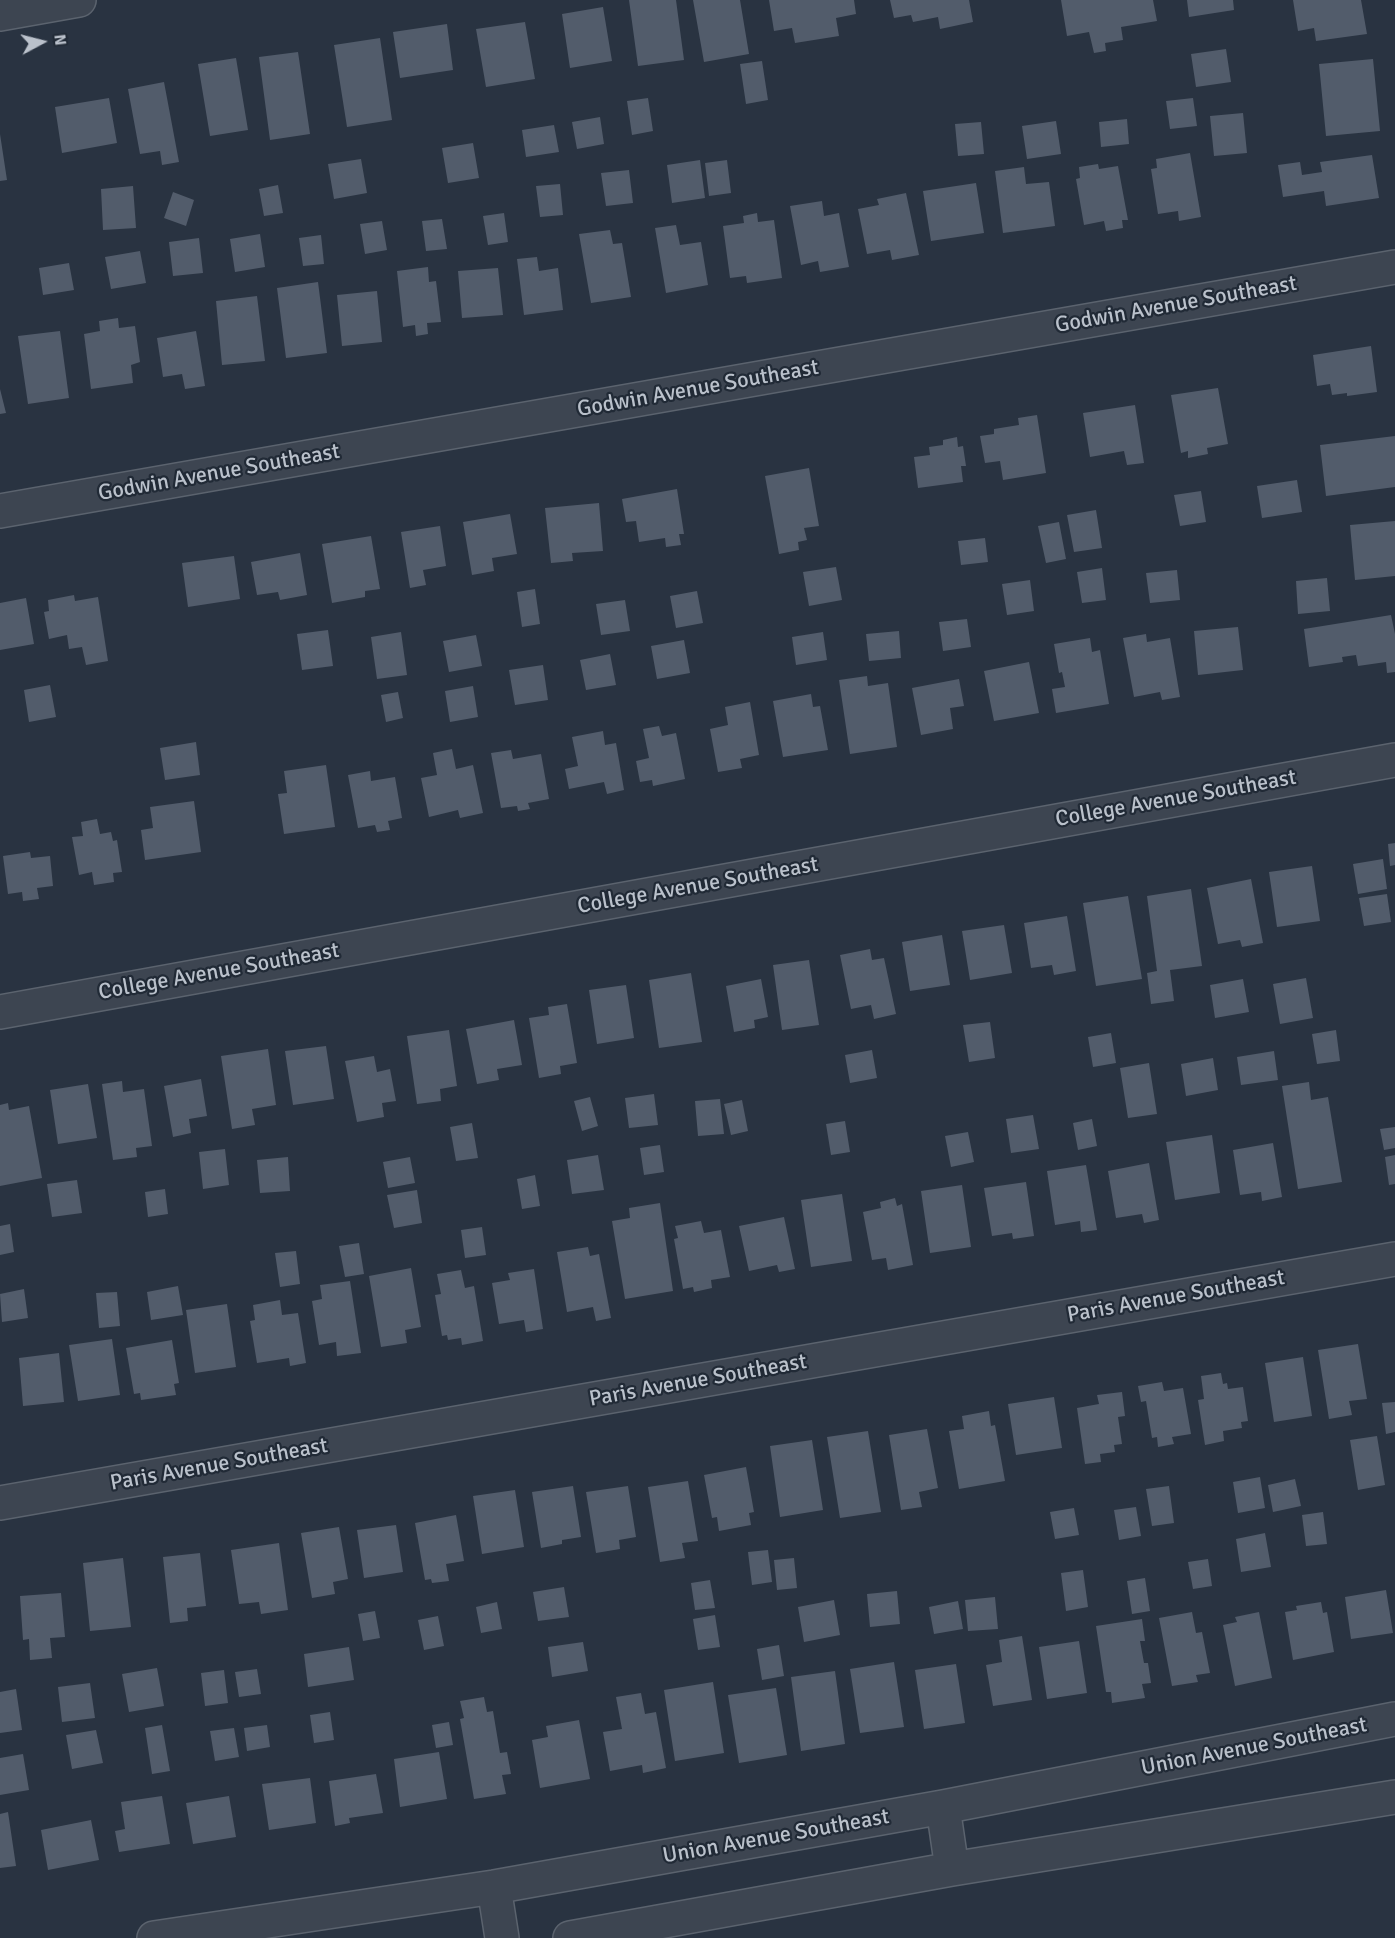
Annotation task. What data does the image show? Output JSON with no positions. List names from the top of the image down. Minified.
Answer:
{"streets":{"street":["Godwin Avenue Southeast","College Avenue Southeast","Paris Avenue Southeast","Union Avenue Southeast"]},"north":"right"}
